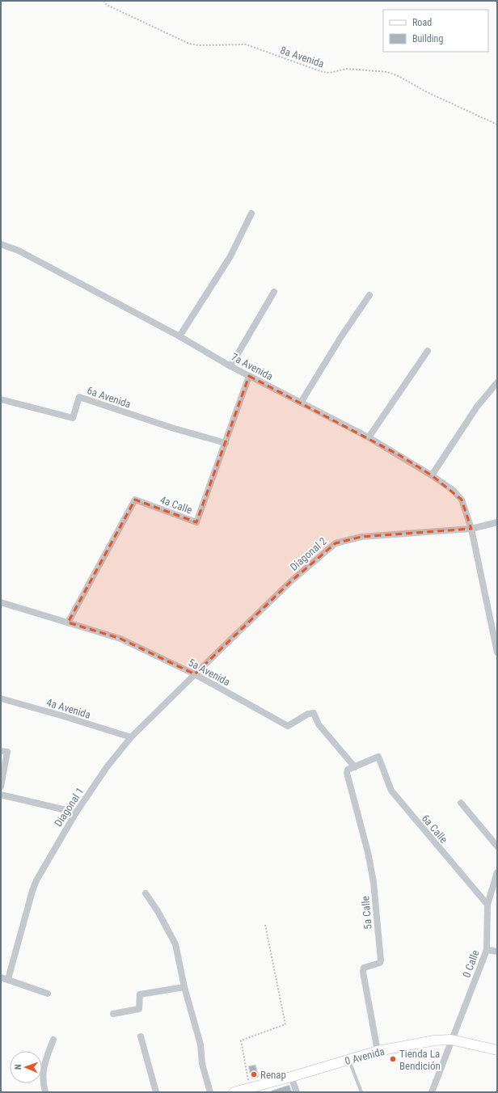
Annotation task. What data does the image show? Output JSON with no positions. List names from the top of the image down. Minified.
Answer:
{"streets":{"street":["7a Avenida","6a Avenida","4a Calle","Diagonal 2","5a Avenida","4a Avenida","Diagonal 1","6a Calle","5a Calle","0 Calle","0 Avenida"],"path":["8a Avenida"]},"crossings":[["7a Avenida","4a Calle"],["7a Avenida","Diagonal 2"],["6a Avenida","4a Calle"],["4a Calle","5a Avenida"],["Diagonal 2","5a Avenida"],["Diagonal 2","Diagonal 1"],["5a Avenida","Diagonal 1"],["5a Avenida","6a Calle"],["5a Avenida","5a Calle"],["4a Avenida","Diagonal 1"],["6a Calle","5a Calle"],["6a Calle","0 Calle"],["5a Calle","0 Avenida"],["0 Calle","0 Avenida"]],"places":["Tienda La Bendición","Renap"],"legend":["Road","Building"],"north":"left"}
